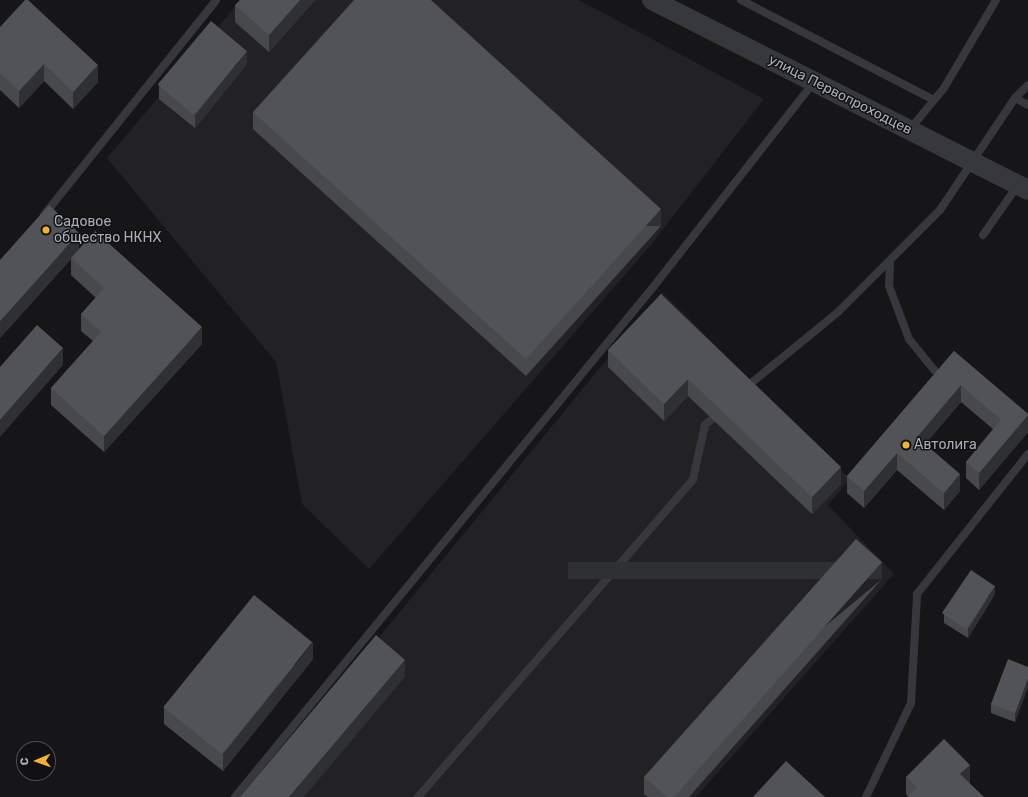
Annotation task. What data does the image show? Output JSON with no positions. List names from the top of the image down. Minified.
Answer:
{"streets":{"street":["улица Первопроходцев"]},"places":["Садовое общество НКНХ","Автолига"],"north":"left"}
